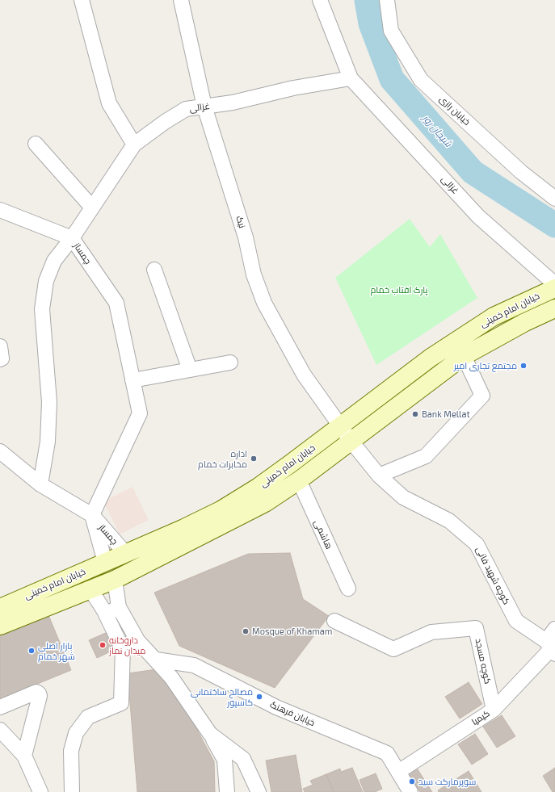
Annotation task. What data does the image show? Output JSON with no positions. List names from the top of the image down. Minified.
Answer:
{"streets":{"main road":["خیابان امام خمینی"],"street":["غزالی","خیابان رازی","نیک","چمساز","هاشمی","کوچه شهید فانی","کوچه مسجد","خیابان فرهنگ","کیمیا"]},"crossings":[["غزالی","نیک"],["غزالی","چمساز"],["نیک","خیابان امام خمینی"],["نیک","کوچه شهید فانی"],["چمساز","خیابان امام خمینی"],["خیابان امام خمینی","هاشمی"],["خیابان امام خمینی","کوچه شهید فانی"],["کوچه شهید فانی","کیمیا"],["کوچه مسجد","کیمیا"],["خیابان فرهنگ","کیمیا"]],"water":["شیجان رور"],"parks":["پارک افتاب خمام"],"places":["مجتمع تجاری امیر","Bank Mellat","اداره مخابرات خمام","Mosque of Khamam","داروخانه میدان نماز","بازار اصلی شهر خمام","مصالح ساختمانی کاسپور","سوپرمارکت سید"]}
